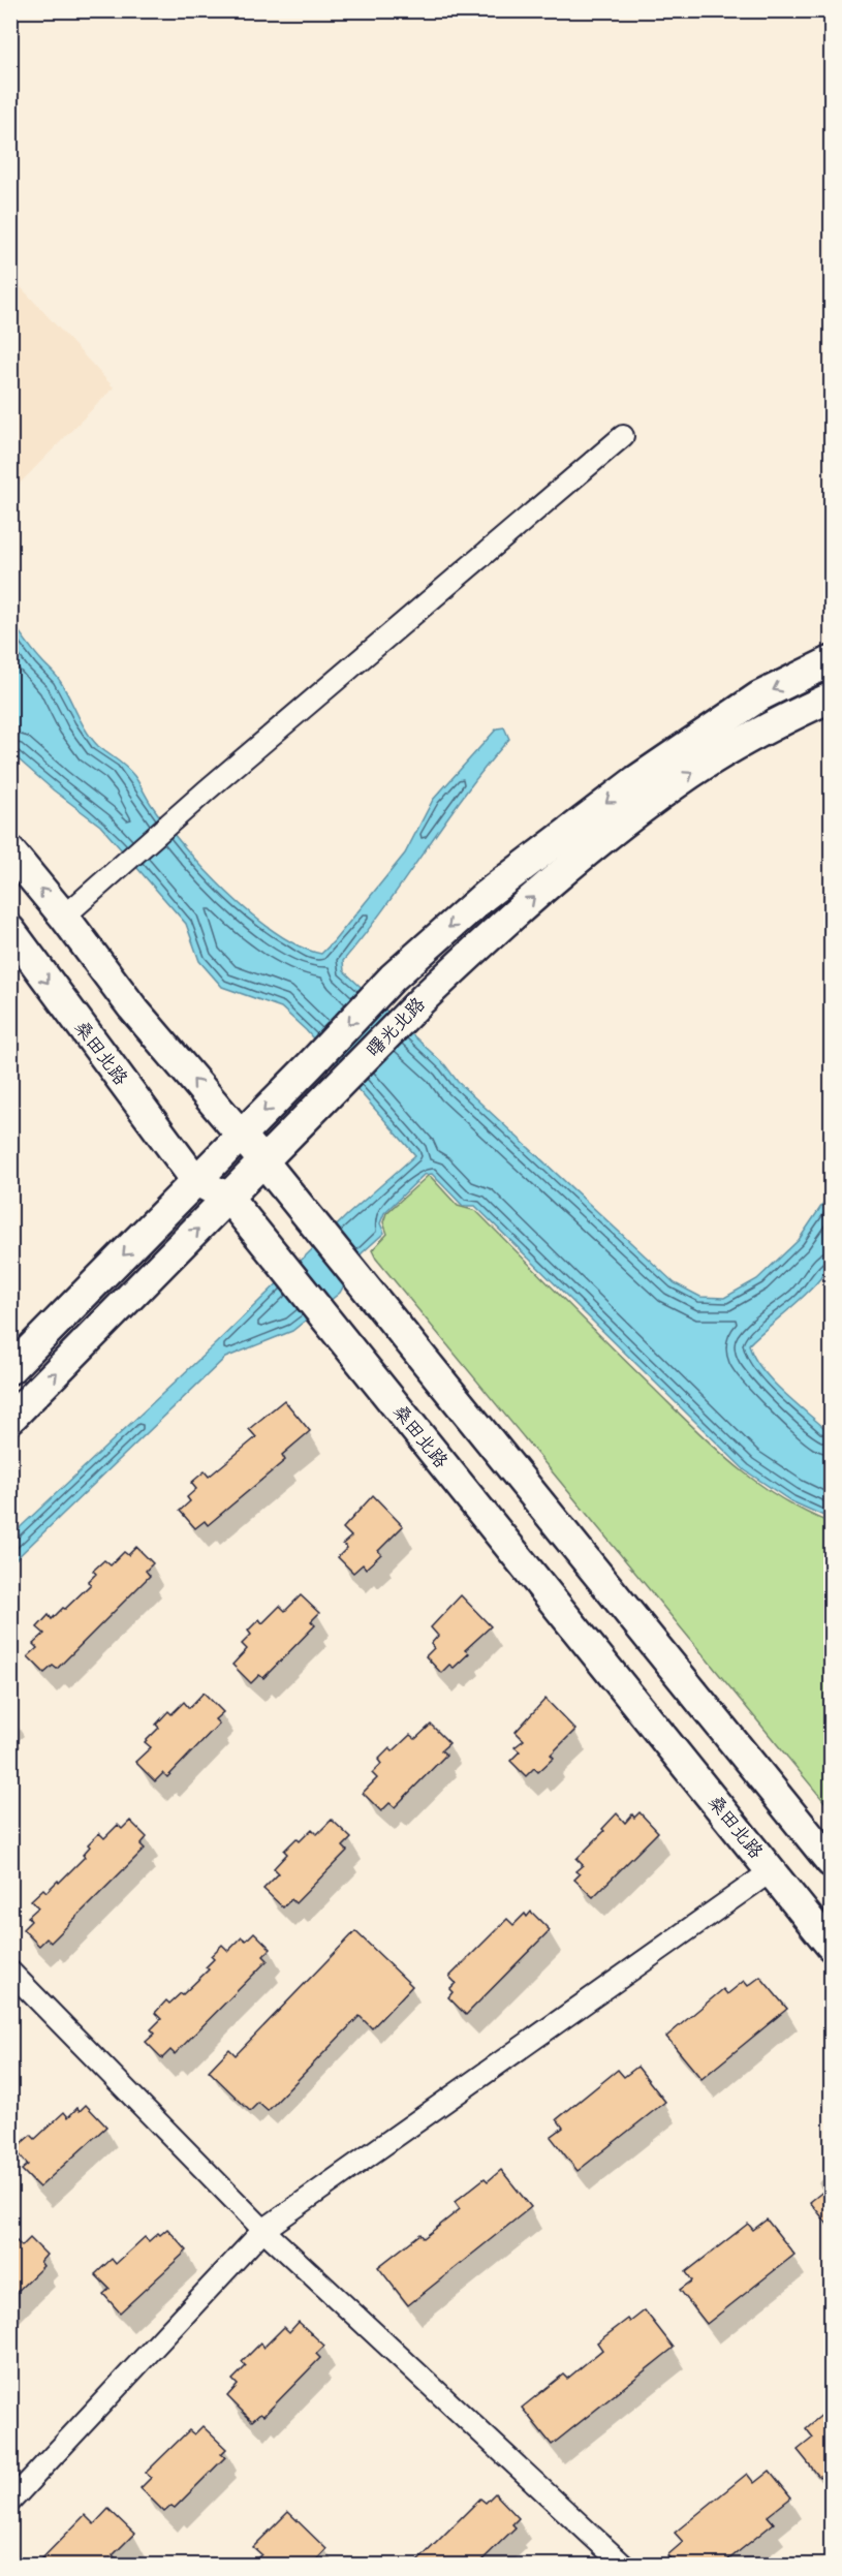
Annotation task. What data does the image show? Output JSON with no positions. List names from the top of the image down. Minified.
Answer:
{"streets":{"main road":["曙光北路","桑田北路"]},"crossings":[["曙光北路","桑田北路"]]}
